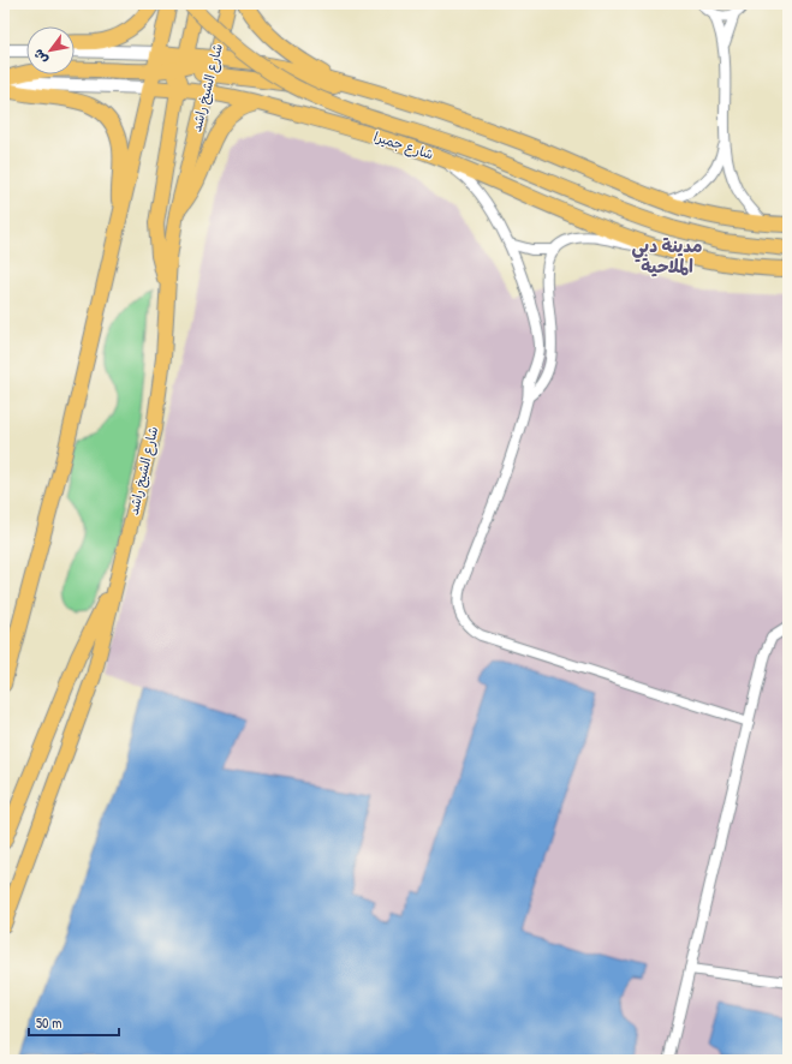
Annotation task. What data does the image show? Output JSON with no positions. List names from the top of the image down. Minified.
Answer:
{"streets":{"main road":["شارع الشيخ راشد","شارع جميرا"]},"crossings":[["شارع الشيخ راشد","شارع جميرا"]],"districts":["مدينة دبي الملاحية"],"scale_bar":"50 m","north":"bottom left"}
